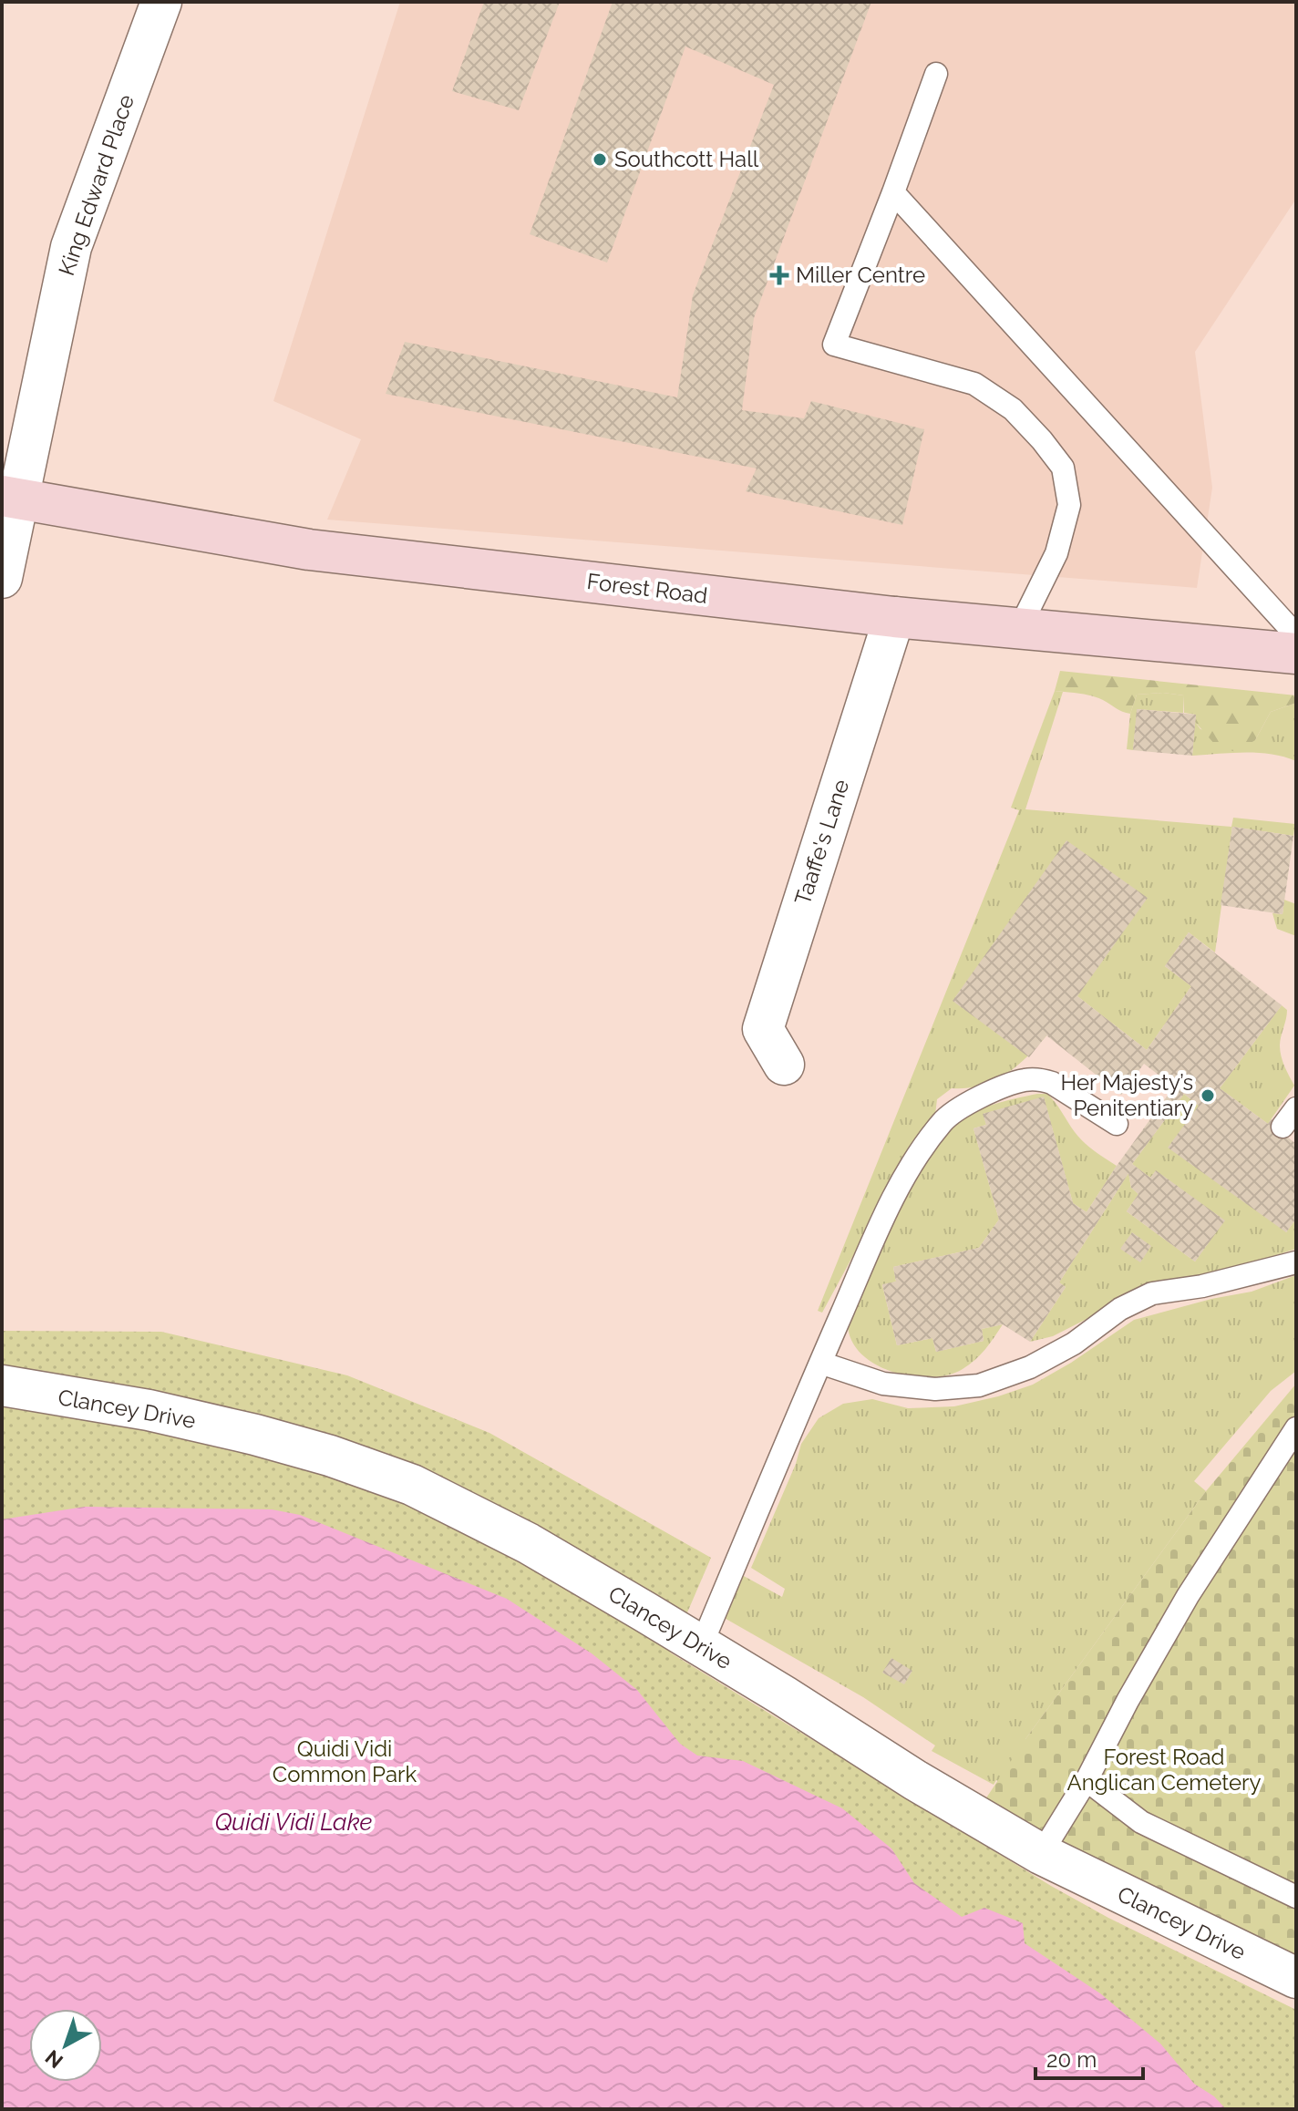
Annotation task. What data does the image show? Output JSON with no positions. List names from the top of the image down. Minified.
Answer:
{"streets":{"street":["King Edward Place","Forest Road","Taaffe's Lane","Clancey Drive"]},"crossings":[["King Edward Place","Forest Road"],["Forest Road","Taaffe's Lane"]],"water":["Quidi Vidi Lake"],"parks":["Quidi Vidi Common Park","Forest Road Anglican Cemetery"],"places":{"other":["Southcott Hall","Her Majesty’s Penitentiary"],"health":["Miller Centre"]},"scale_bar":"20 m","north":"bottom left"}
